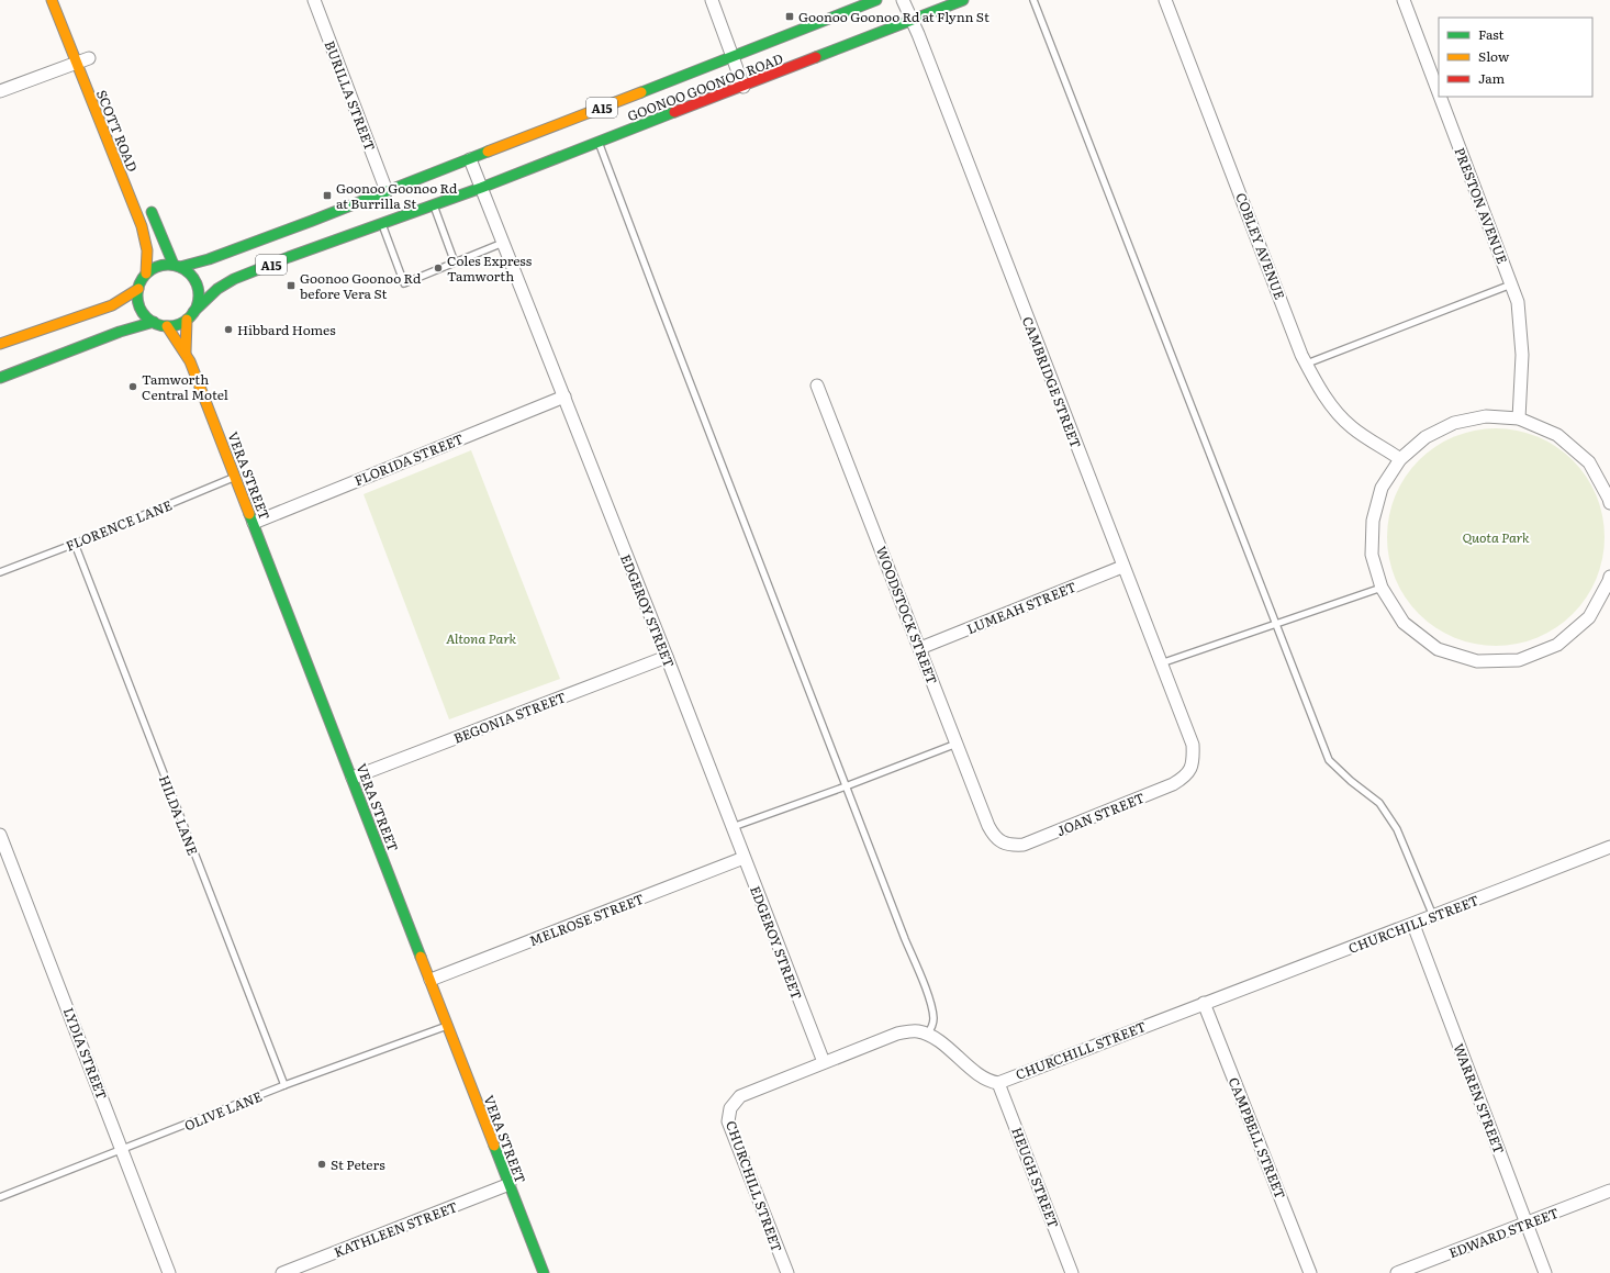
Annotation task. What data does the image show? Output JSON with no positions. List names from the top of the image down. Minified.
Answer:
{"streets":{"main road":["GOONOO GOONOO ROAD","A15","SCOTT ROAD","VERA STREET"],"street":["BURILLA STREET","PRESTON AVENUE","COBLEY AVENUE","CAMBRIDGE STREET","FLORIDA STREET","LUMEAH STREET","EDGEROY STREET","WOODSTOCK STREET","BEGONIA STREET","JOAN STREET","MELROSE STREET","CHURCHILL STREET","LYDIA STREET","WARREN STREET","CAMPBELL STREET","HEUGH STREET","KATHLEEN STREET","EDWARD STREET"],"lane":["FLORENCE LANE","HILDA LANE","OLIVE LANE"]},"crossings":[["GOONOO GOONOO ROAD","BURILLA STREET"],["GOONOO GOONOO ROAD","A15"],["GOONOO GOONOO ROAD","SCOTT ROAD"],["GOONOO GOONOO ROAD","CAMBRIDGE STREET"],["GOONOO GOONOO ROAD","VERA STREET"],["GOONOO GOONOO ROAD","EDGEROY STREET"],["A15","SCOTT ROAD"],["A15","VERA STREET"],["SCOTT ROAD","VERA STREET"],["CAMBRIDGE STREET","LUMEAH STREET"],["CAMBRIDGE STREET","JOAN STREET"],["FLORIDA STREET","VERA STREET"],["FLORIDA STREET","EDGEROY STREET"],["VERA STREET","FLORENCE LANE"],["VERA STREET","BEGONIA STREET"],["VERA STREET","MELROSE STREET"],["VERA STREET","OLIVE LANE"],["VERA STREET","KATHLEEN STREET"],["FLORENCE LANE","HILDA LANE"],["LUMEAH STREET","WOODSTOCK STREET"],["EDGEROY STREET","BEGONIA STREET"],["EDGEROY STREET","MELROSE STREET"],["EDGEROY STREET","CHURCHILL STREET"],["WOODSTOCK STREET","JOAN STREET"],["HILDA LANE","OLIVE LANE"],["CHURCHILL STREET","WARREN STREET"],["CHURCHILL STREET","CAMPBELL STREET"],["CHURCHILL STREET","HEUGH STREET"],["LYDIA STREET","OLIVE LANE"],["WARREN STREET","EDWARD STREET"]],"parks":["Quota Park","Altona Park"],"places":{"transit":["Goonoo Goonoo Rd at Flynn St","Goonoo Goonoo Rd at Burrilla St","Goonoo Goonoo Rd before Vera St"],"other":["Coles Express Tamworth","Hibbard Homes","Tamworth Central Motel","St Peters"]},"legend":["Fast","Slow","Jam"]}
